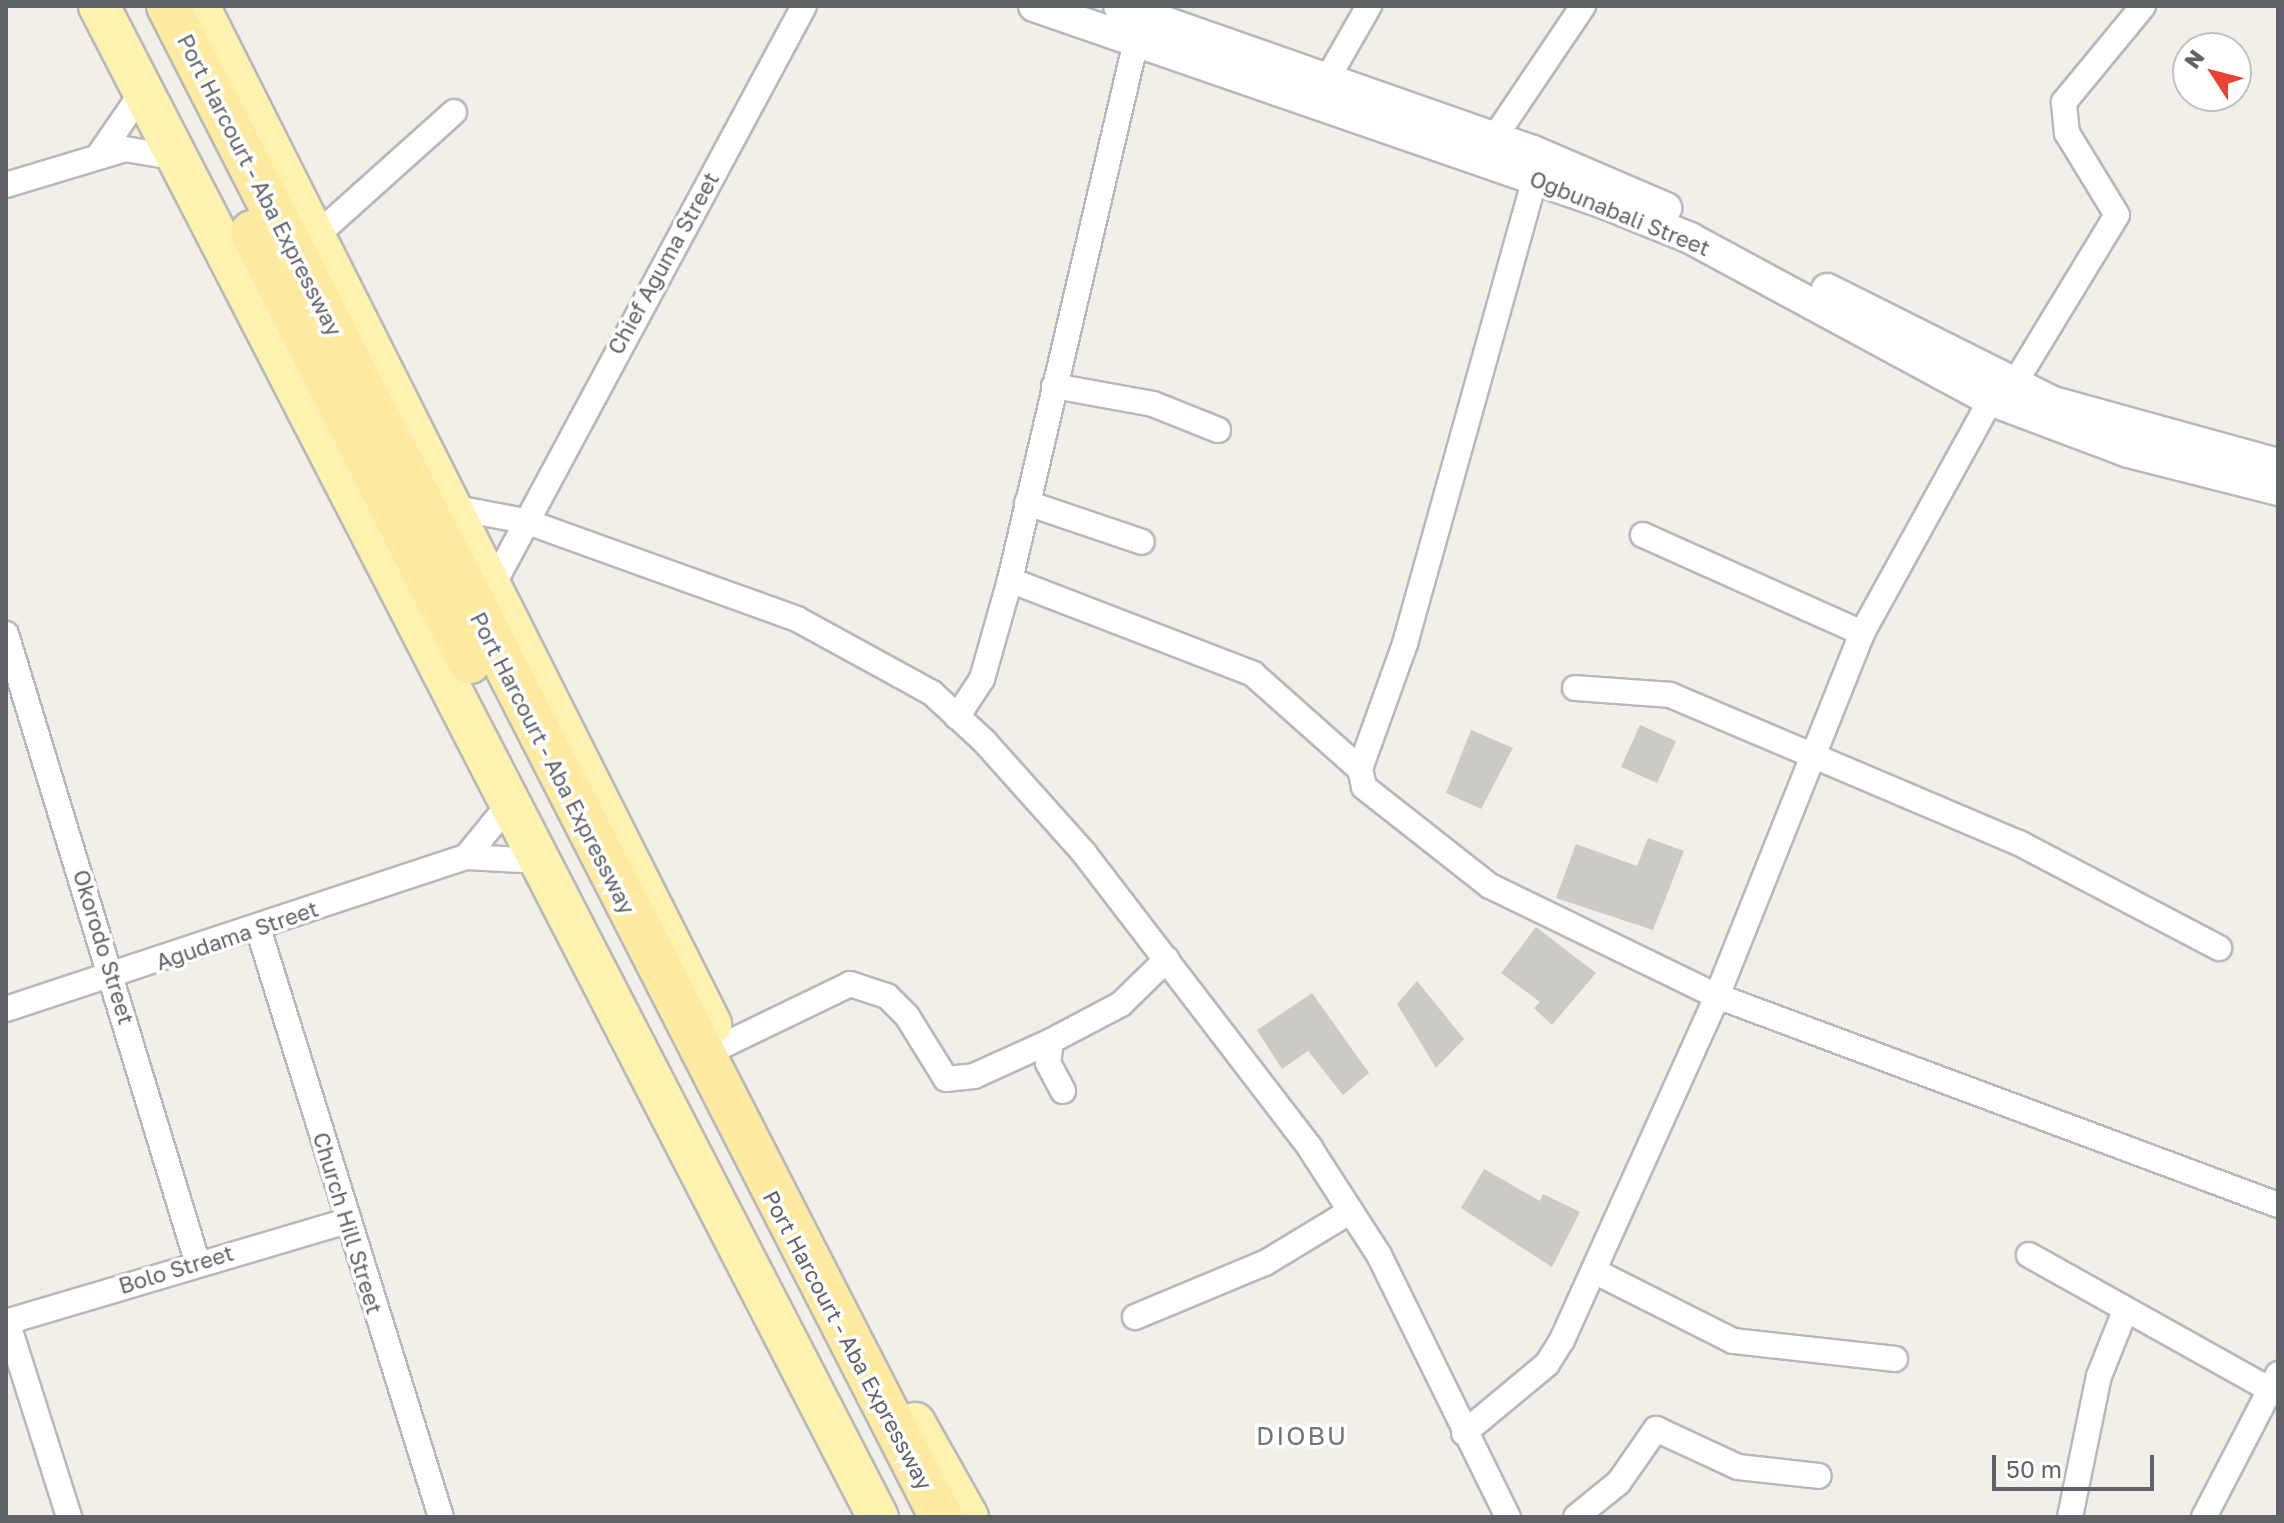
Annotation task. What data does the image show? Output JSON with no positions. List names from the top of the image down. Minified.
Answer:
{"streets":{"highway":["Port Harcourt - Aba Expressway"],"street":["Ogbunabali Street","Chief Aguma Street","Agudama Street","Okorodo Street","Church Hill Street","Bolo Street"]},"crossings":[["Agudama Street","Okorodo Street"],["Agudama Street","Church Hill Street"],["Okorodo Street","Bolo Street"],["Church Hill Street","Bolo Street"]],"districts":["DIOBU"],"scale_bar":"50 m","north":"top left"}
